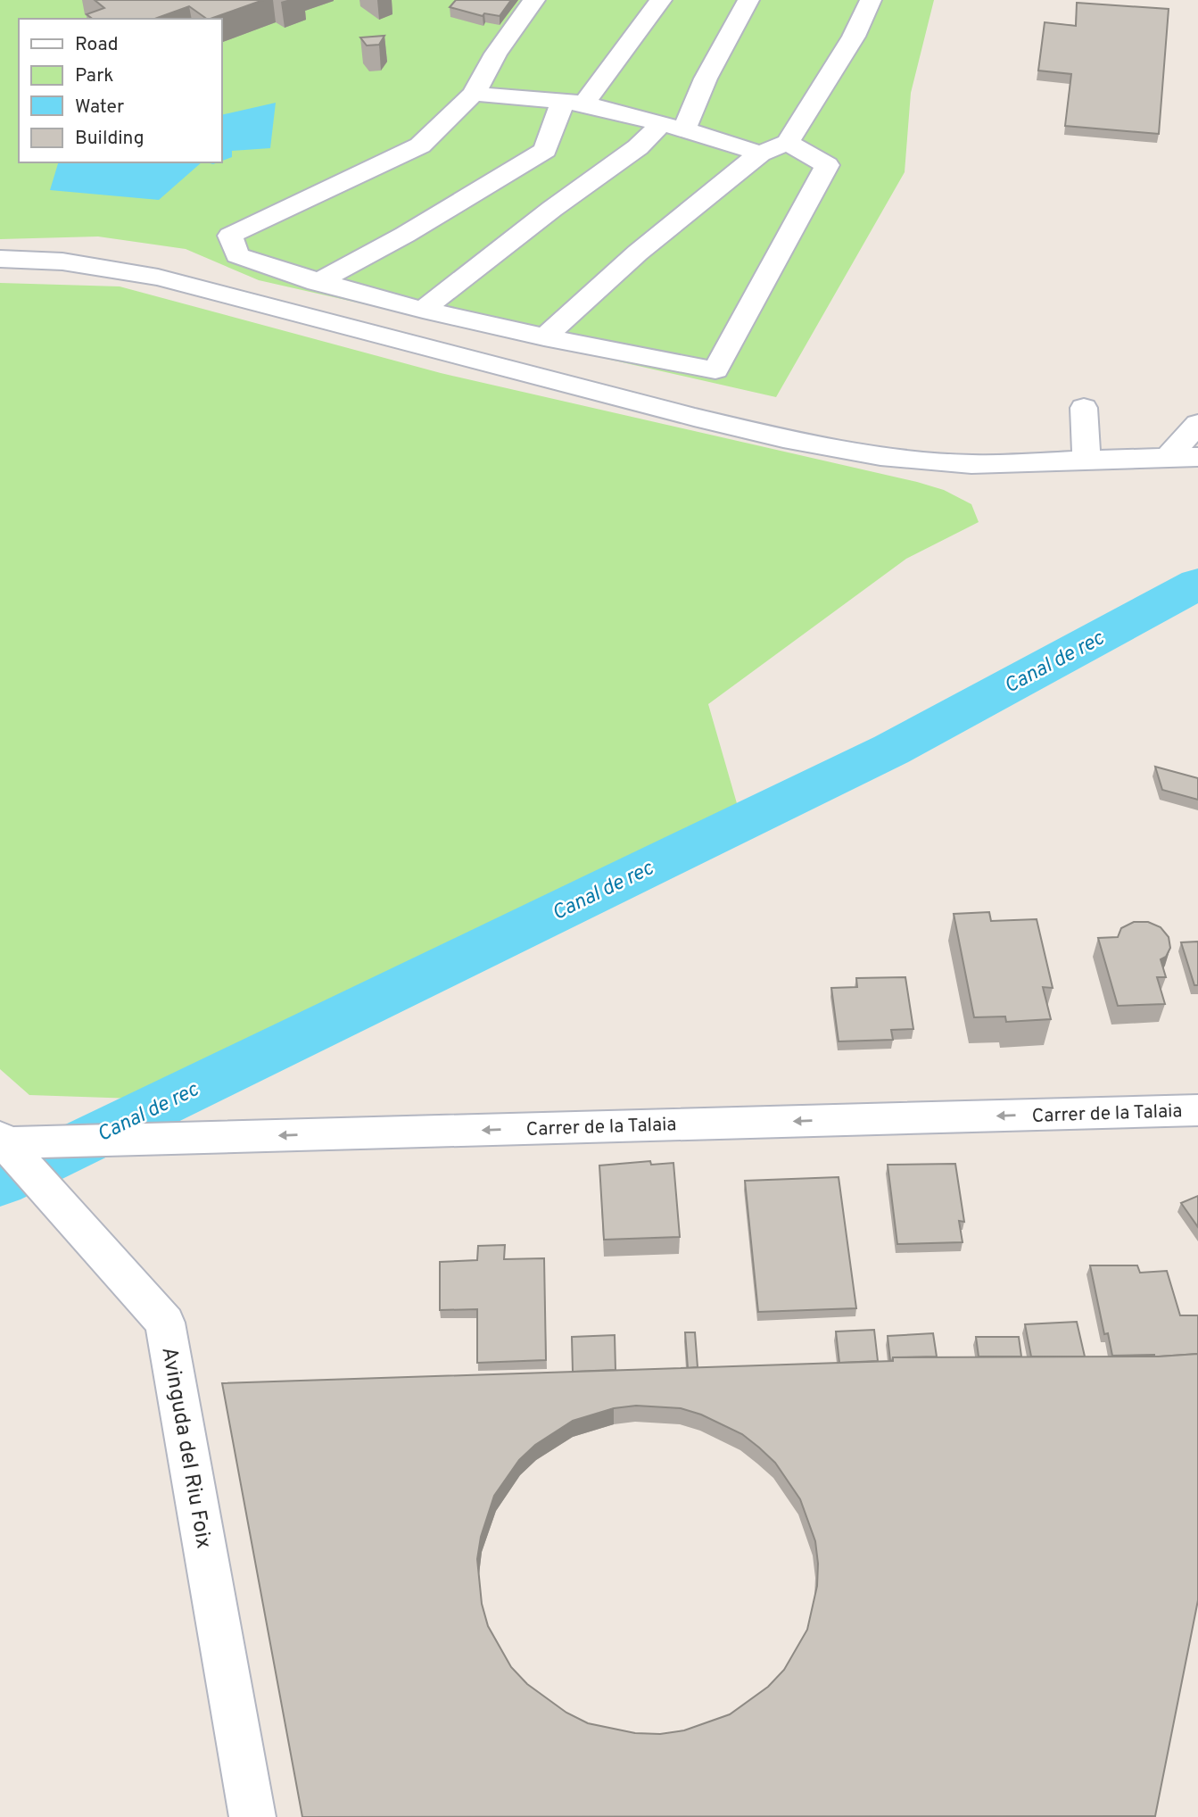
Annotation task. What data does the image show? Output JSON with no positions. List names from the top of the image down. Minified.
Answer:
{"streets":{"street":["Carrer de la Talaia","Avinguda del Riu Foix"]},"crossings":[["Carrer de la Talaia","Avinguda del Riu Foix"]],"one_way":["Carrer de la Talaia"],"water":["Canal de rec"],"legend":["Road","Park","Water","Building"]}
